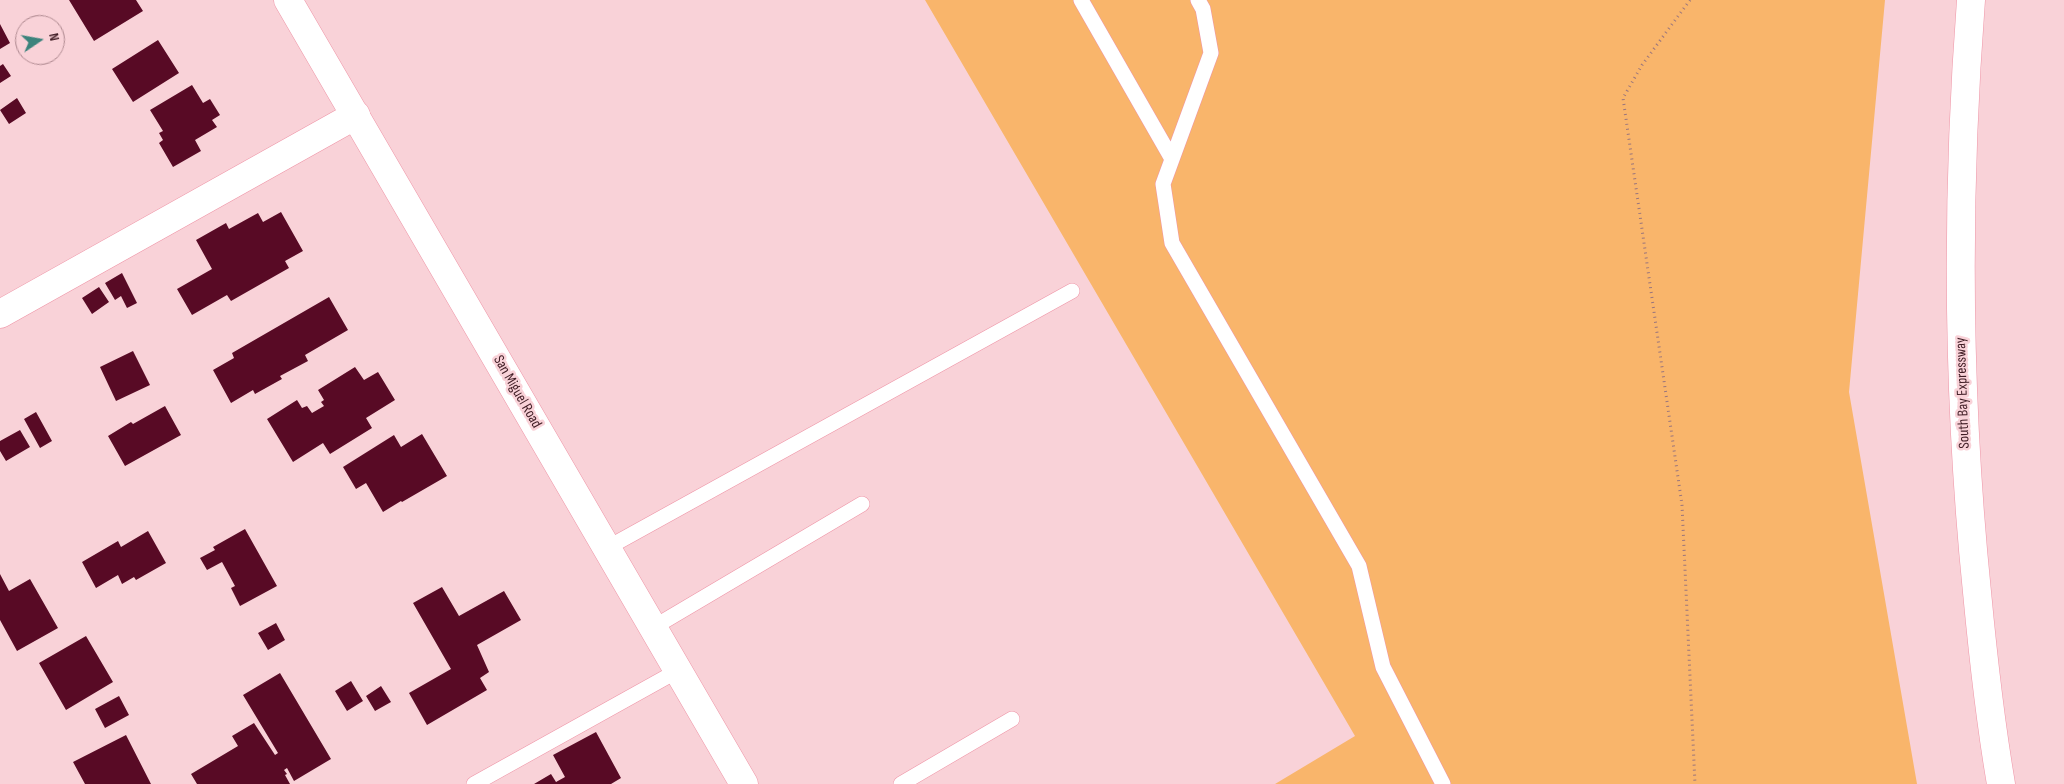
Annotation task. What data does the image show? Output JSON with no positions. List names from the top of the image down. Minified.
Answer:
{"streets":{"main road":["San Miguel Road","South Bay Expressway"]},"north":"right"}
